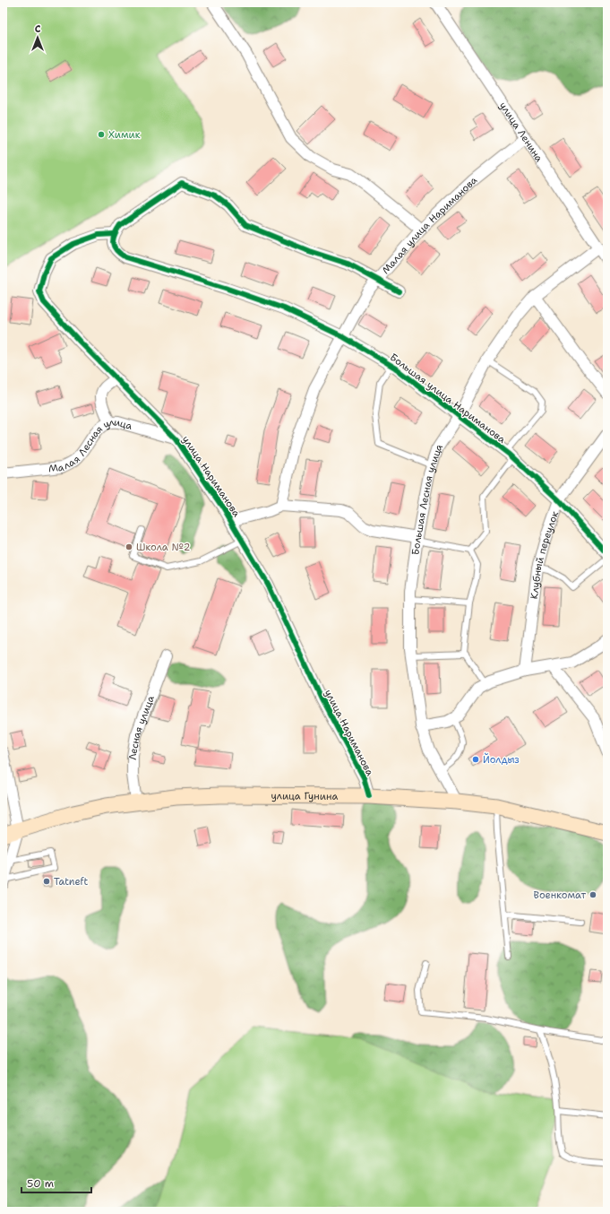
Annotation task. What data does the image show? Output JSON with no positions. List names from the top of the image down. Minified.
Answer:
{"streets":{"main road":["улица Гунина"],"street":["улица Ленина","Малая улица Нариманова","Большая улица Нариманова","Малая Лесная улица","улица Нариманова","Большая Лесная улица","Клубный переулок","Лесная улица"]},"crossings":[["улица Ленина","Малая улица Нариманова"],["улица Ленина","Большая Лесная улица"],["Малая улица Нариманова","Большая улица Нариманова"],["Большая улица Нариманова","улица Нариманова"],["Большая улица Нариманова","Большая Лесная улица"],["Большая улица Нариманова","Клубный переулок"],["Малая Лесная улица","улица Нариманова"],["улица Нариманова","улица Гунина"],["Большая Лесная улица","улица Гунина"],["Лесная улица","улица Гунина"]],"places":["Химик","Школа №2","Йолдыз","Tatneft","Военкомат"],"scale_bar":"50 m","north":"top"}
